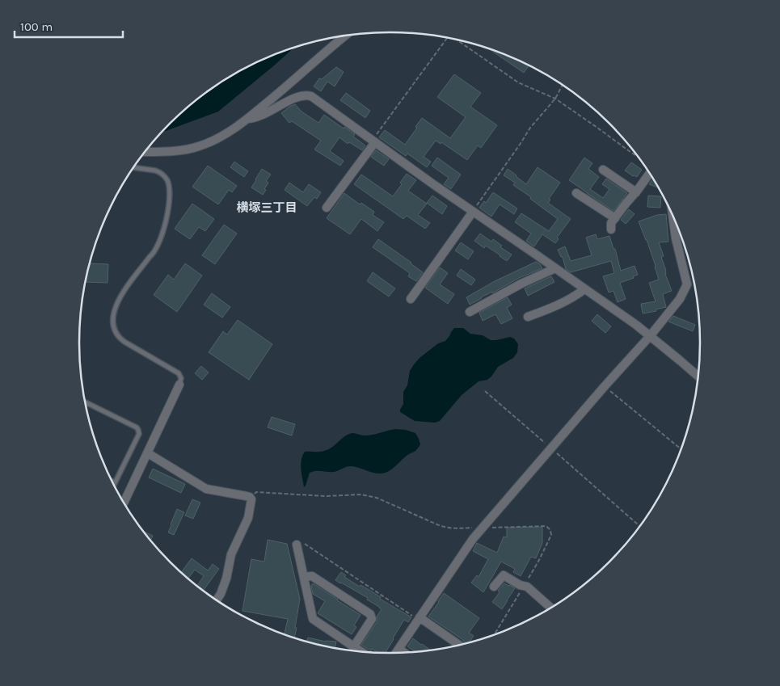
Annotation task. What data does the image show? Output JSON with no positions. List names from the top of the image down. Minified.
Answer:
{"districts":["横塚三丁目"],"scale_bar":"100 m"}
